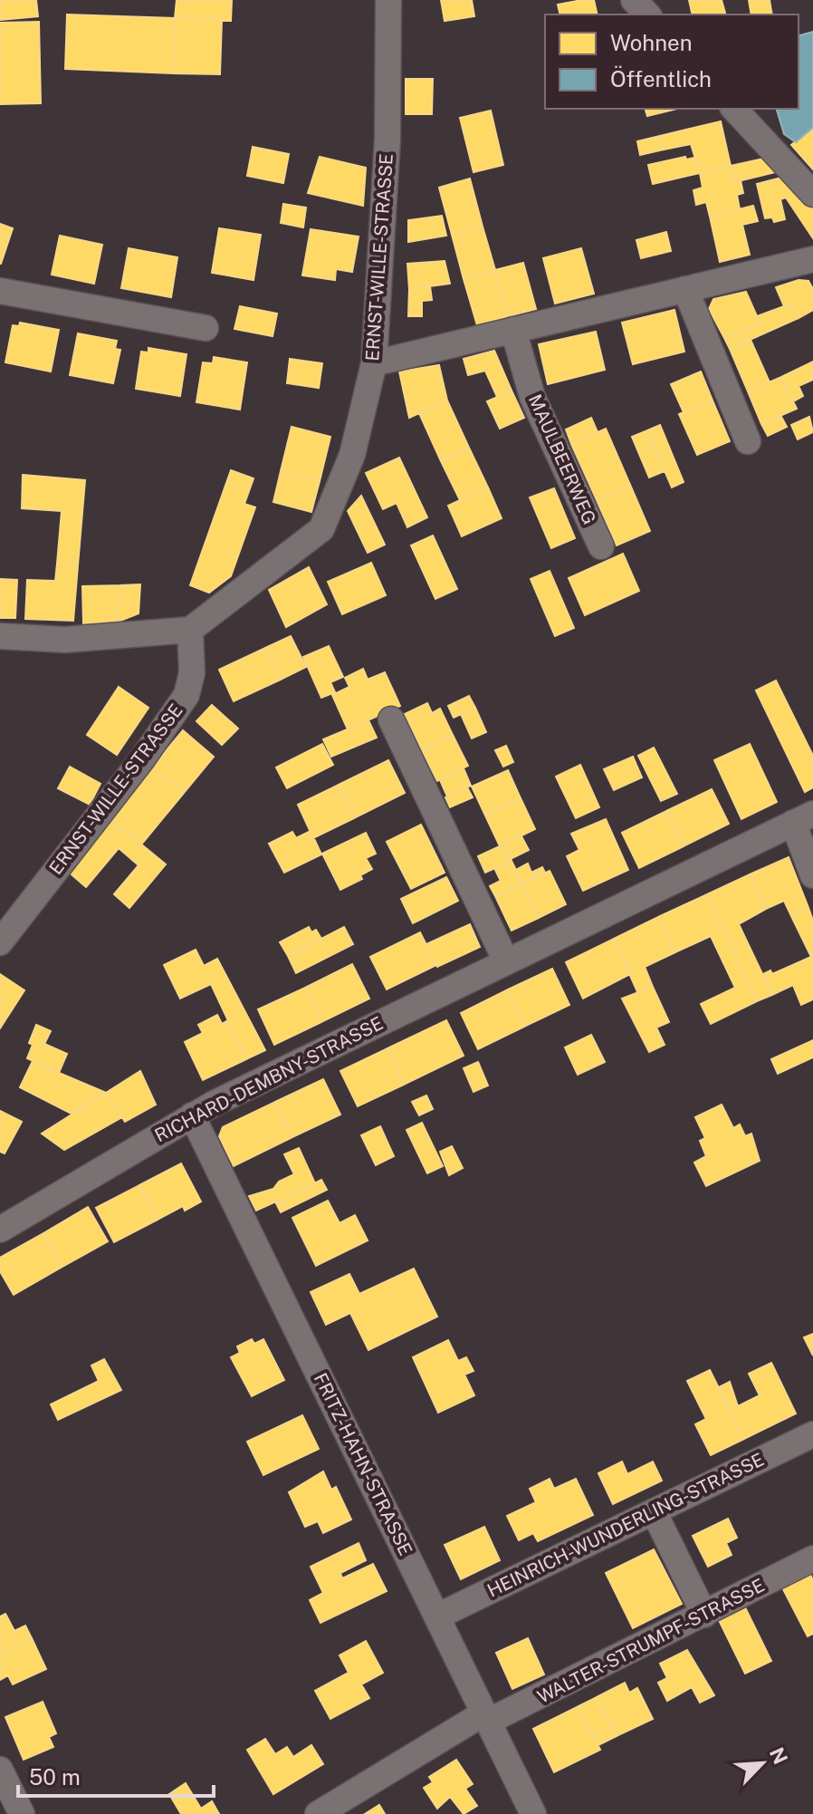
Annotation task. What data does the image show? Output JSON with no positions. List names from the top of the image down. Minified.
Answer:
{"streets":{"street":["ERNST-WILLE-STRASSE","MAULBEERWEG","RICHARD-DEMBNY-STRASSE","FRITZ-HAHN-STRASSE","HEINRICH-WUNDERLING-STRASSE","WALTER-STRUMPF-STRASSE"]},"crossings":[["RICHARD-DEMBNY-STRASSE","FRITZ-HAHN-STRASSE"],["FRITZ-HAHN-STRASSE","HEINRICH-WUNDERLING-STRASSE"],["FRITZ-HAHN-STRASSE","WALTER-STRUMPF-STRASSE"]],"legend":["Wohnen","Öffentlich"],"scale_bar":"50 m","north":"top right"}
